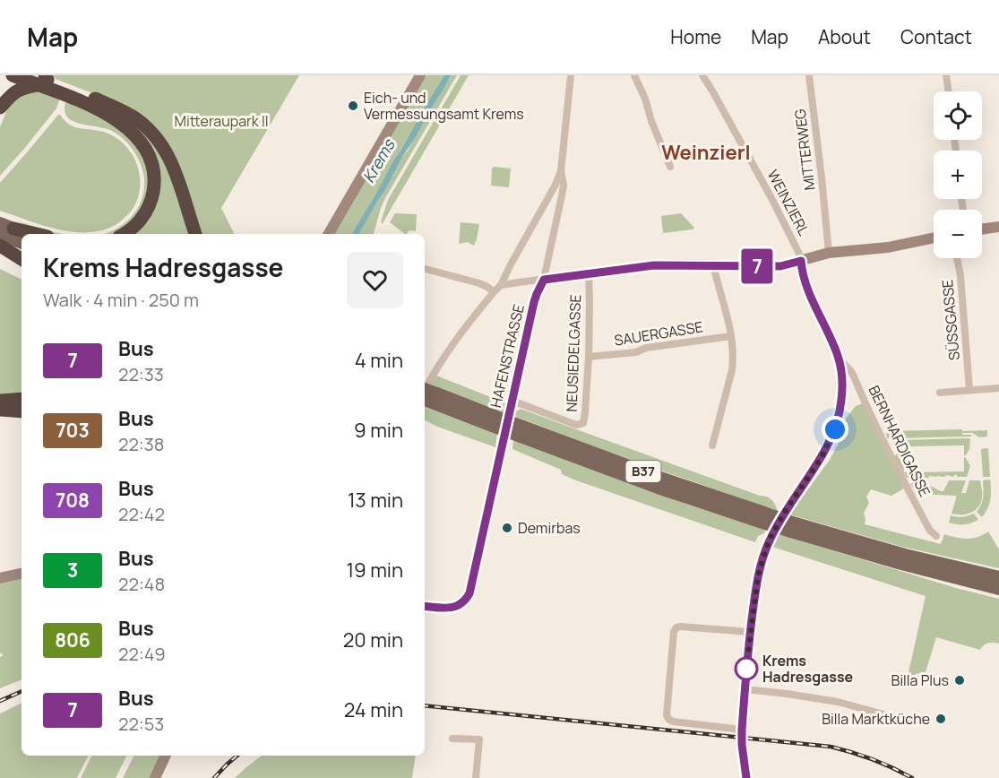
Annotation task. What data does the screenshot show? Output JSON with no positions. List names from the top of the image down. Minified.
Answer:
{"streets":{"main road":["B37"],"street":["MITTERWEG","WEINZIERL","SÜSSGASSE","SAUERGASSE","NEUSIEDELGASSE","HAFENSTRASSE","BERNHARDIGASSE"]},"crossings":[["WEINZIERL","BERNHARDIGASSE"],["SAUERGASSE","NEUSIEDELGASSE"],["NEUSIEDELGASSE","HAFENSTRASSE"]],"districts":["Weinzierl"],"water":["Krems"],"parks":["Mitteraupark II"],"places":["Eich- und Vermessungsamt Krems","Demirbas","Krems Hadresgasse","Billa Plus","Billa Marktküche"],"lines":["bus line 7"],"page":{"header":"Map","nav":["Home","Map","About","Contact"],"on_map":"7","map_buttons":["+","−"],"heading":["Krems Hadresgasse","Walk · 4 min · 250 m"],"list":[{"mark":"7","name":"Bus","note":"22:33","value":"4 min"},{"mark":"703","name":"Bus","note":"22:38","value":"9 min"},{"mark":"708","name":"Bus","note":"22:42","value":"13 min"},{"mark":"3","name":"Bus","note":"22:48","value":"19 min"},{"mark":"806","name":"Bus","note":"22:49","value":"20 min"},{"mark":"7","name":"Bus","note":"22:53","value":"24 min"}]}}
